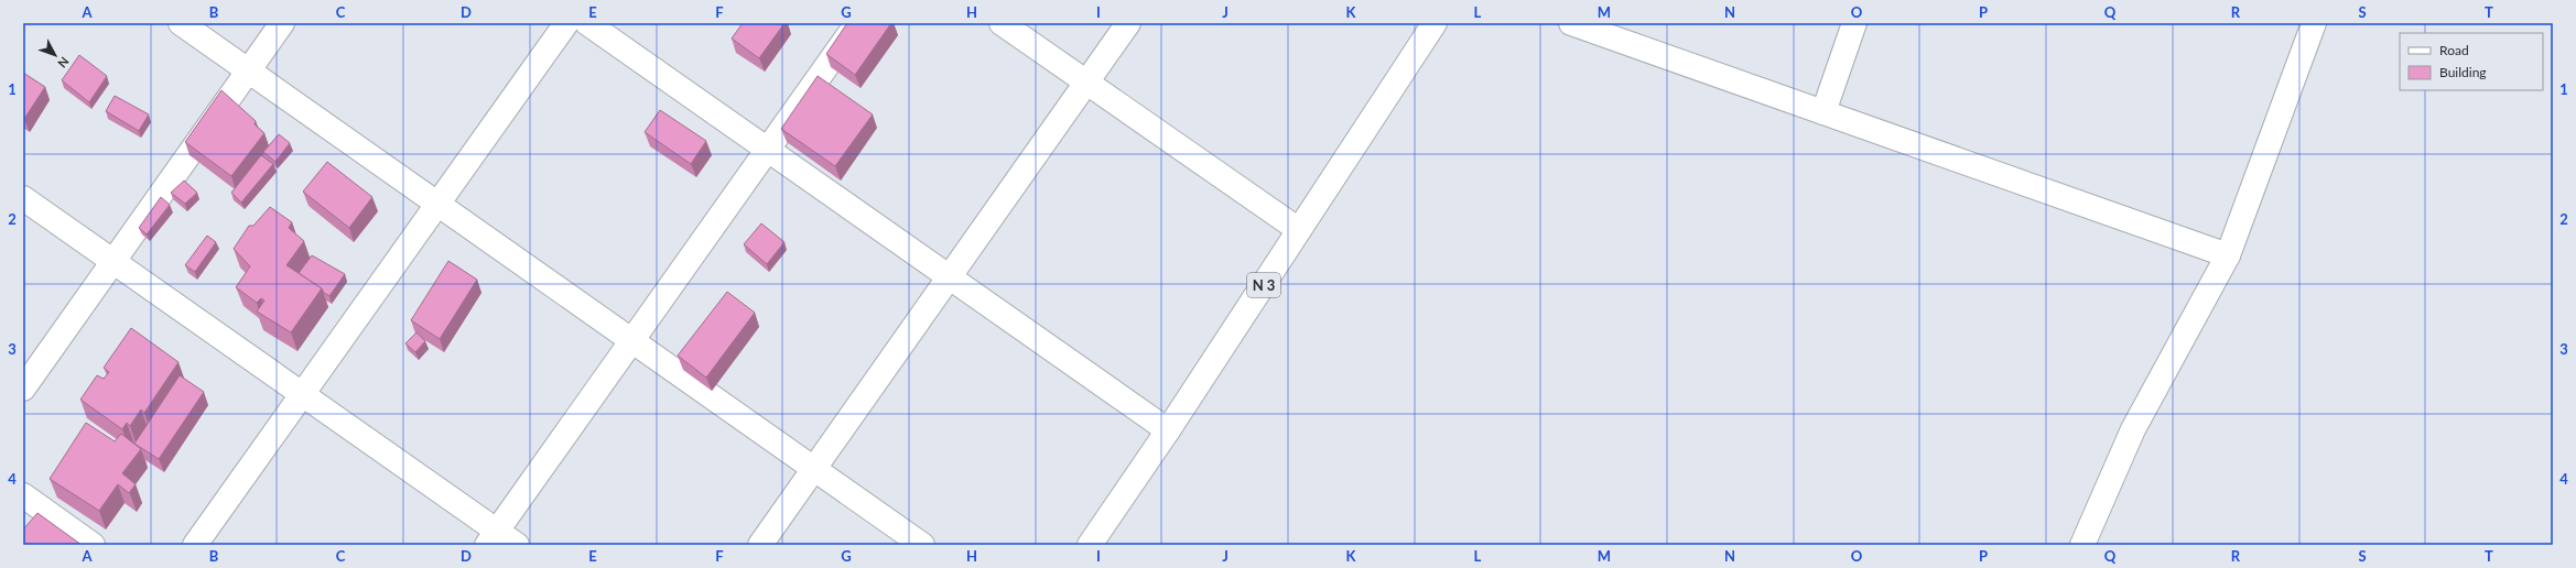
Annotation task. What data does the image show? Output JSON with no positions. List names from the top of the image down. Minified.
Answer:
{"streets":{"street":["N 3"]},"legend":["Road","Building"],"north":"bottom right","grid":{"columns":["A","B","C","D","E","F","G","H","I","J","K","L","M","N","O","P","Q","R","S","T"],"rows":["1","2","3","4"]}}
